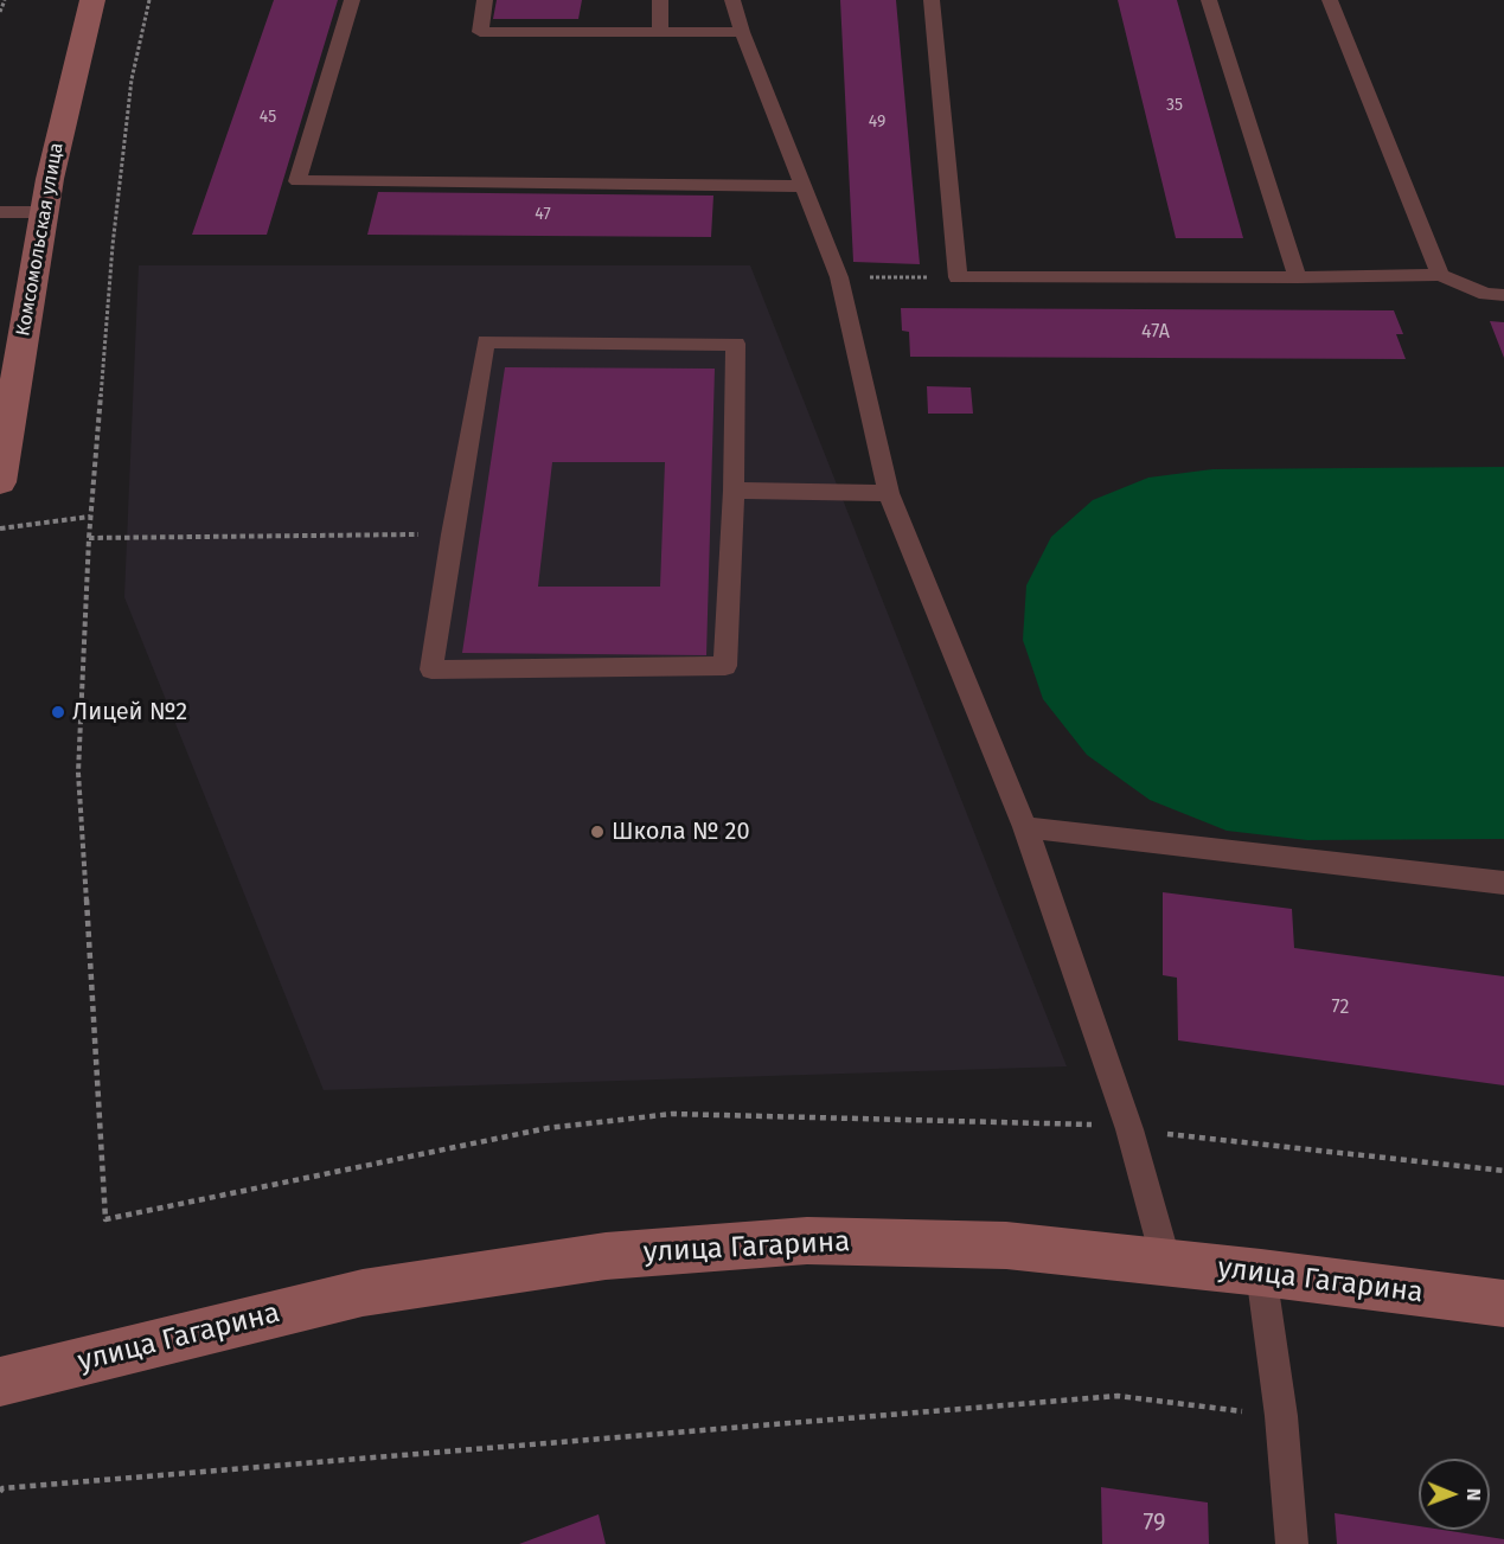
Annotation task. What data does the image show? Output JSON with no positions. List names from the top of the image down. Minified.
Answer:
{"streets":{"main road":["Комсомольская улица","улица Гагарина"]},"places":["Лицей №2","Школа № 20"],"house_numbers":["35","45","49","47","47А","72","79"],"north":"right"}
